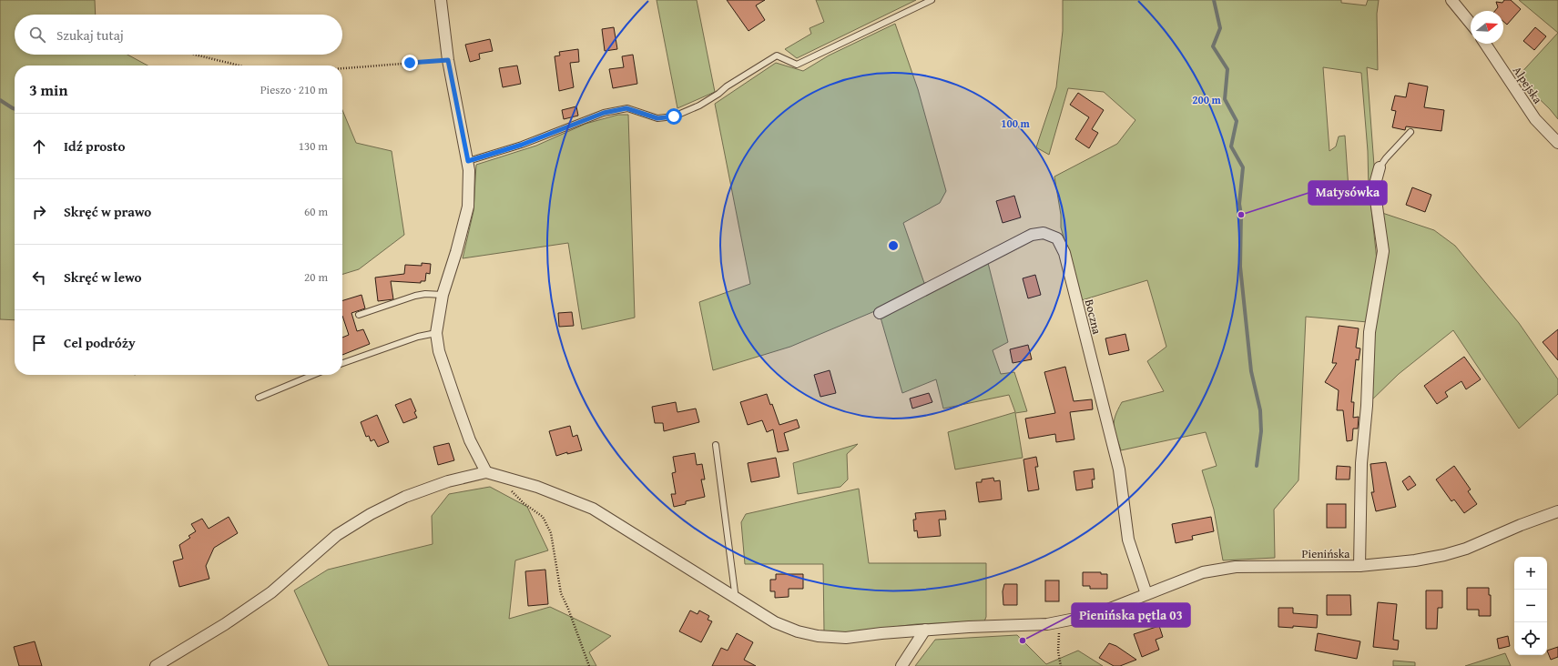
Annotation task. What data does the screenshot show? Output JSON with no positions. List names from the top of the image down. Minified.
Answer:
{"streets":{"street":["Alpejska","Boczna","Pienińska"]},"crossings":[["Boczna","Pienińska"]],"places":["Matysówka","Pienińska pętla 03"],"north":"right","page":{"search":"Szukaj tutaj","heading":["3 min","Pieszo · 210 m"],"list":[["Idź prosto","130 m"],["Skręć w prawo","60 m"],["Skręć w lewo","20 m"],"Cel podróży"],"map_buttons":["+","−"]},"rings":["200 m","100 m"]}
